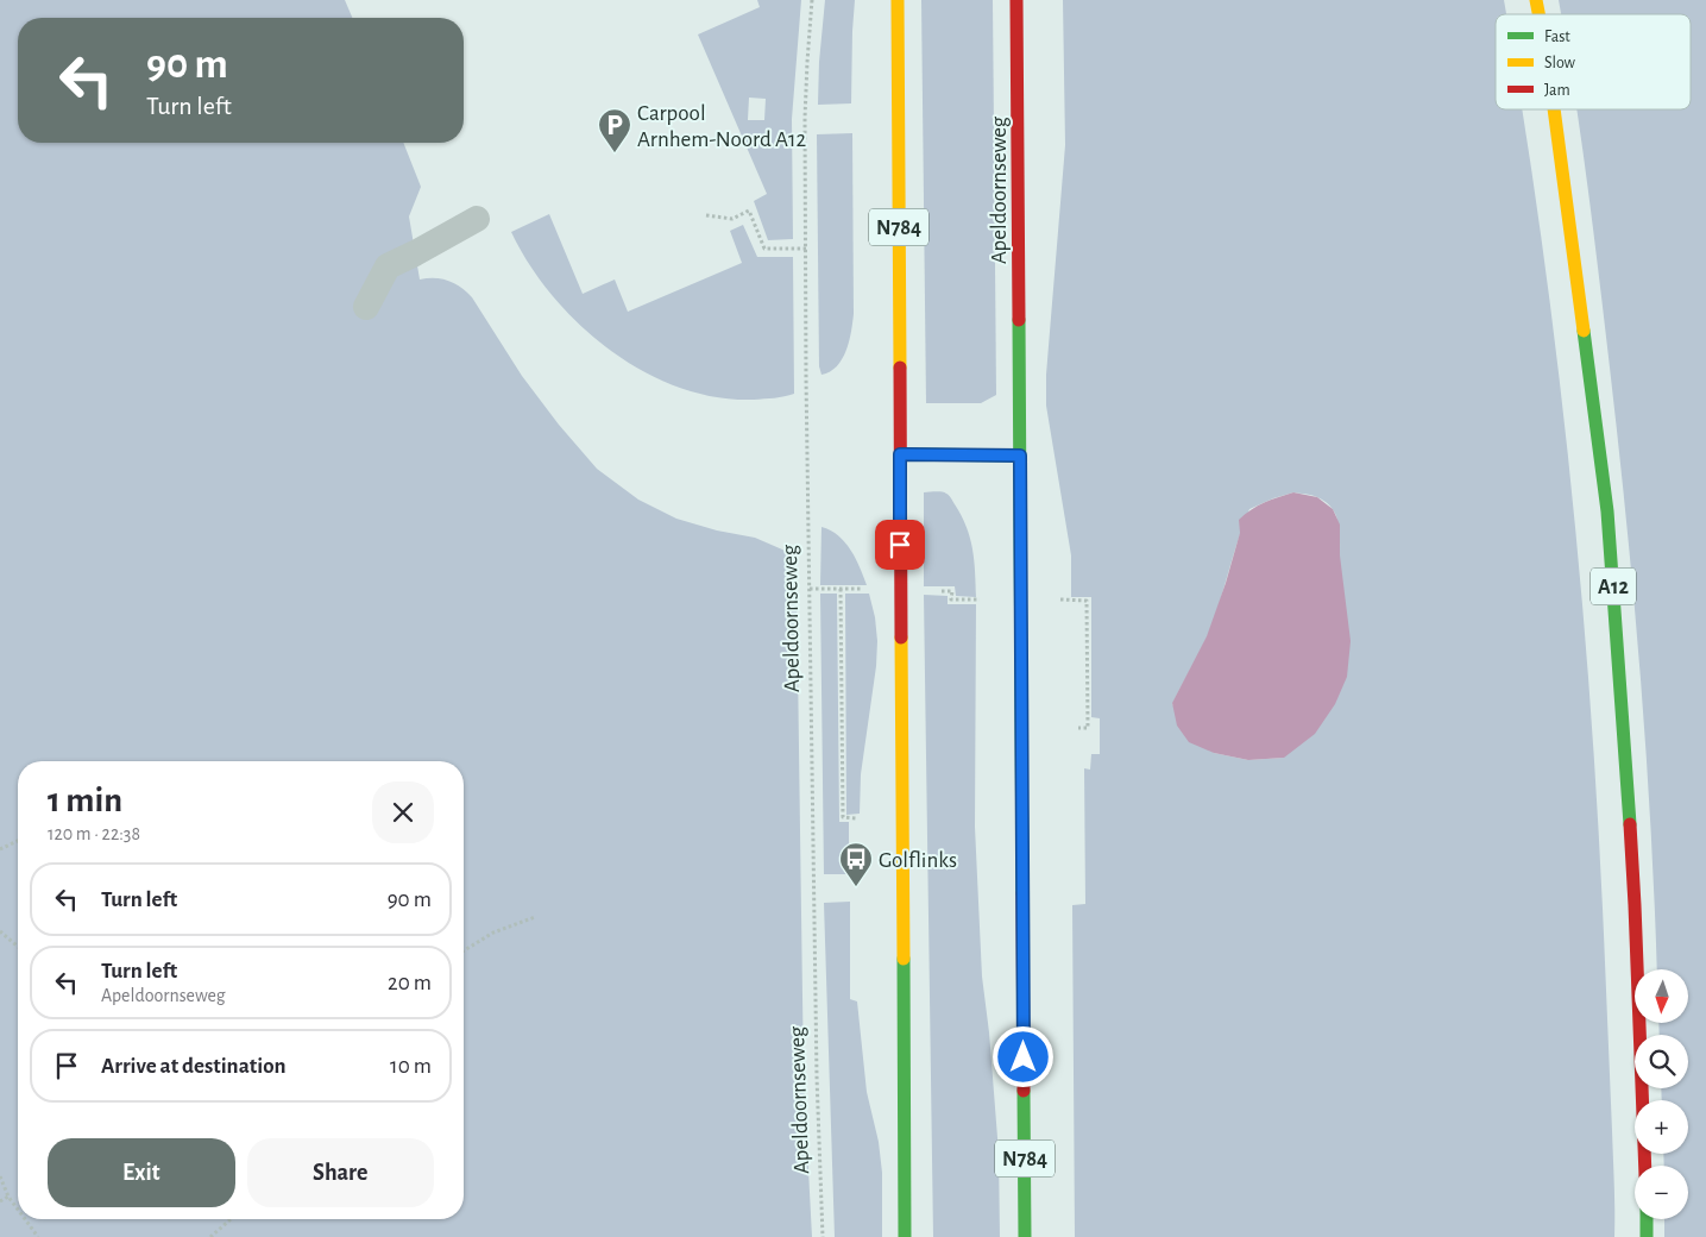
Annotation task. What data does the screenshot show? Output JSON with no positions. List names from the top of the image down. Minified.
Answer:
{"streets":{"main road":["Apeldoornseweg","N784","A12"]},"places":{"parking":["Carpool Arnhem-Noord A12"],"bus stop":["Golflinks"]},"legend":["Fast","Slow","Jam"],"north":"bottom","page":{"turn":["90 m","Turn left"],"heading":["1 min","120 m · 22:38"],"list":[{"name":"Turn left","value":"90 m"},{"name":"Turn left","note":"Apeldoornseweg","value":"20 m"},{"name":"Arrive at destination","value":"10 m"}],"map_buttons":["+","−"],"buttons":["Exit","Share"]}}
